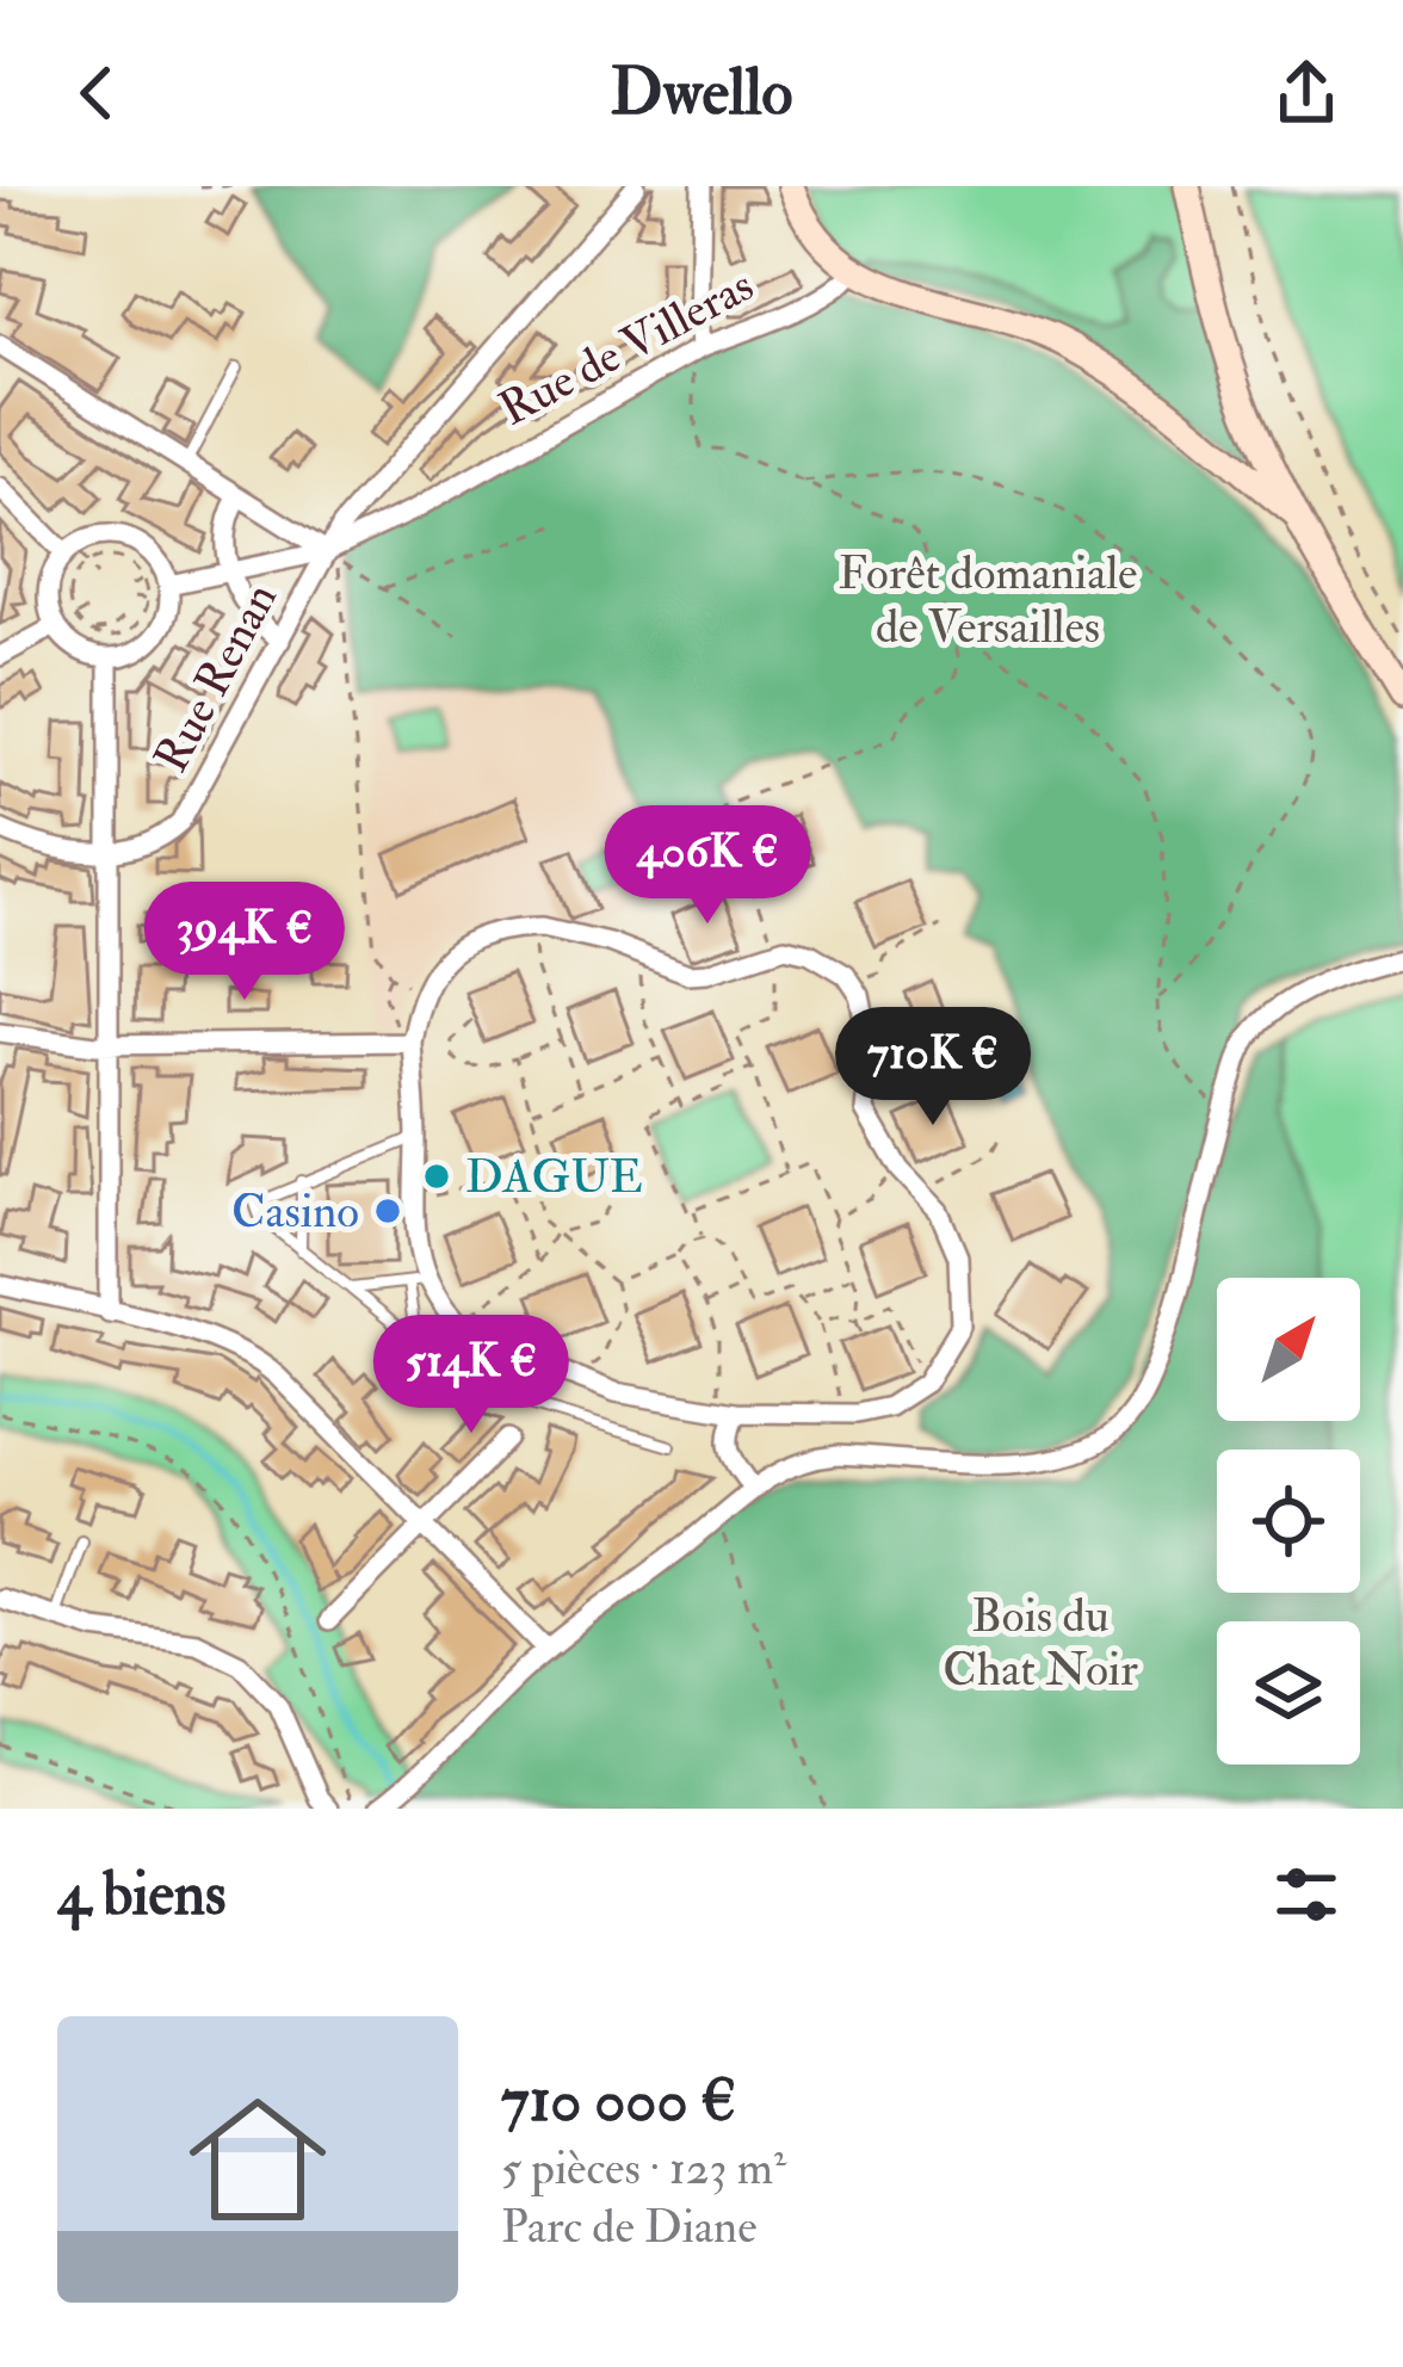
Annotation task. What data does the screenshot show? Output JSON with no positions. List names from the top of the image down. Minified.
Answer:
{"streets":{"street":["Rue de Villeras","Rue Renan"]},"crossings":[["Rue de Villeras","Rue Renan"]],"parks":["Forêt domaniale de Versailles","Bois du Chat Noir"],"places":["DAGUE","Casino"],"north":"top right","page":{"header":"Dwello","price":["406K €","394K €","710K €","514K €"],"heading":"4 biens","list":[{"name":"710 000 €","note":"5 pièces · 123 m² · Parc de Diane"}]}}
